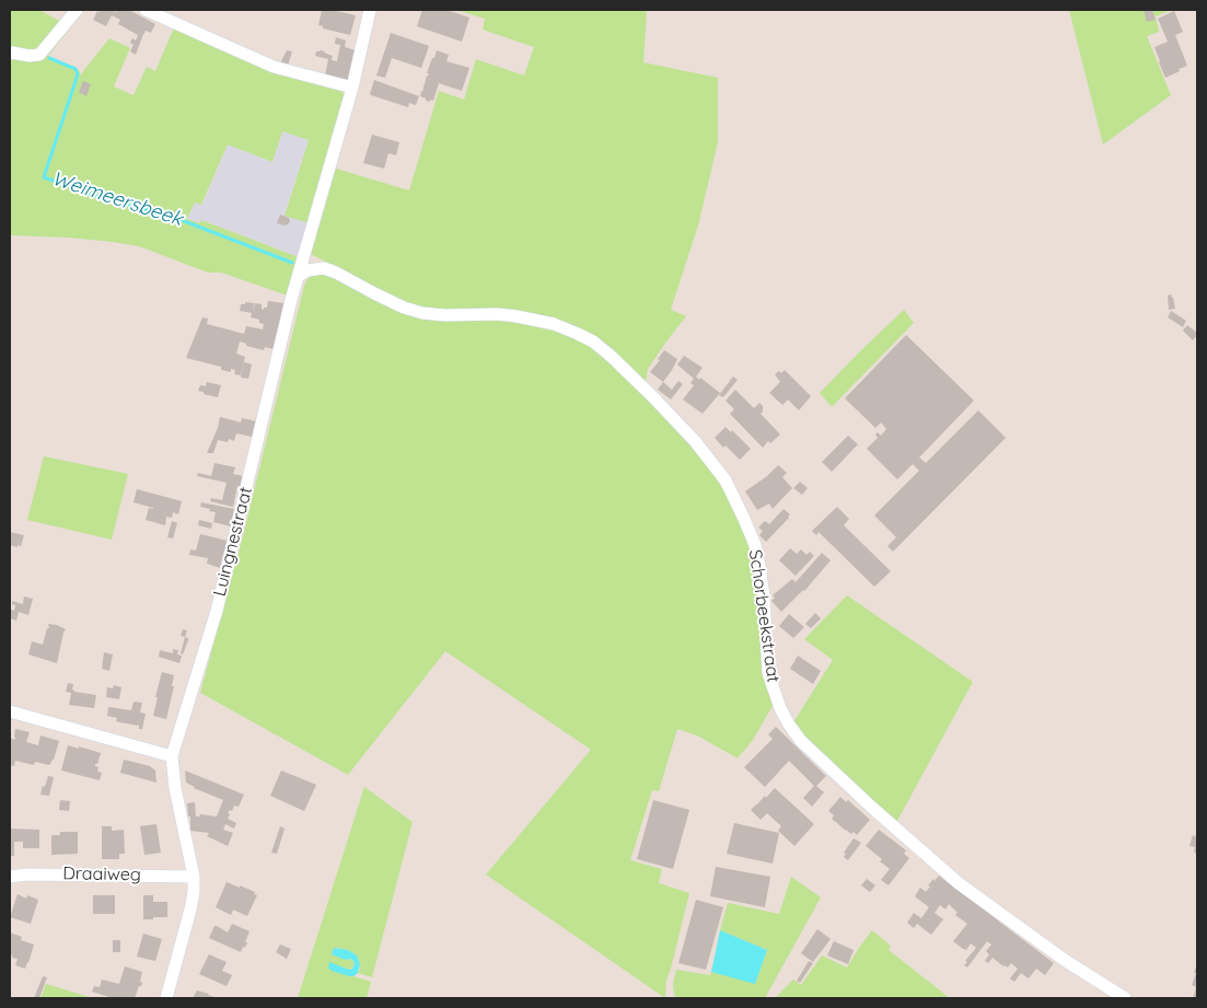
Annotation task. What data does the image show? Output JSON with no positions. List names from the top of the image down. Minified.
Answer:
{"streets":{"street":["Luingnestraat","Schorbeekstraat","Draaiweg"]},"crossings":[["Luingnestraat","Schorbeekstraat"],["Luingnestraat","Draaiweg"]],"water":["Weimeersbeek"]}
